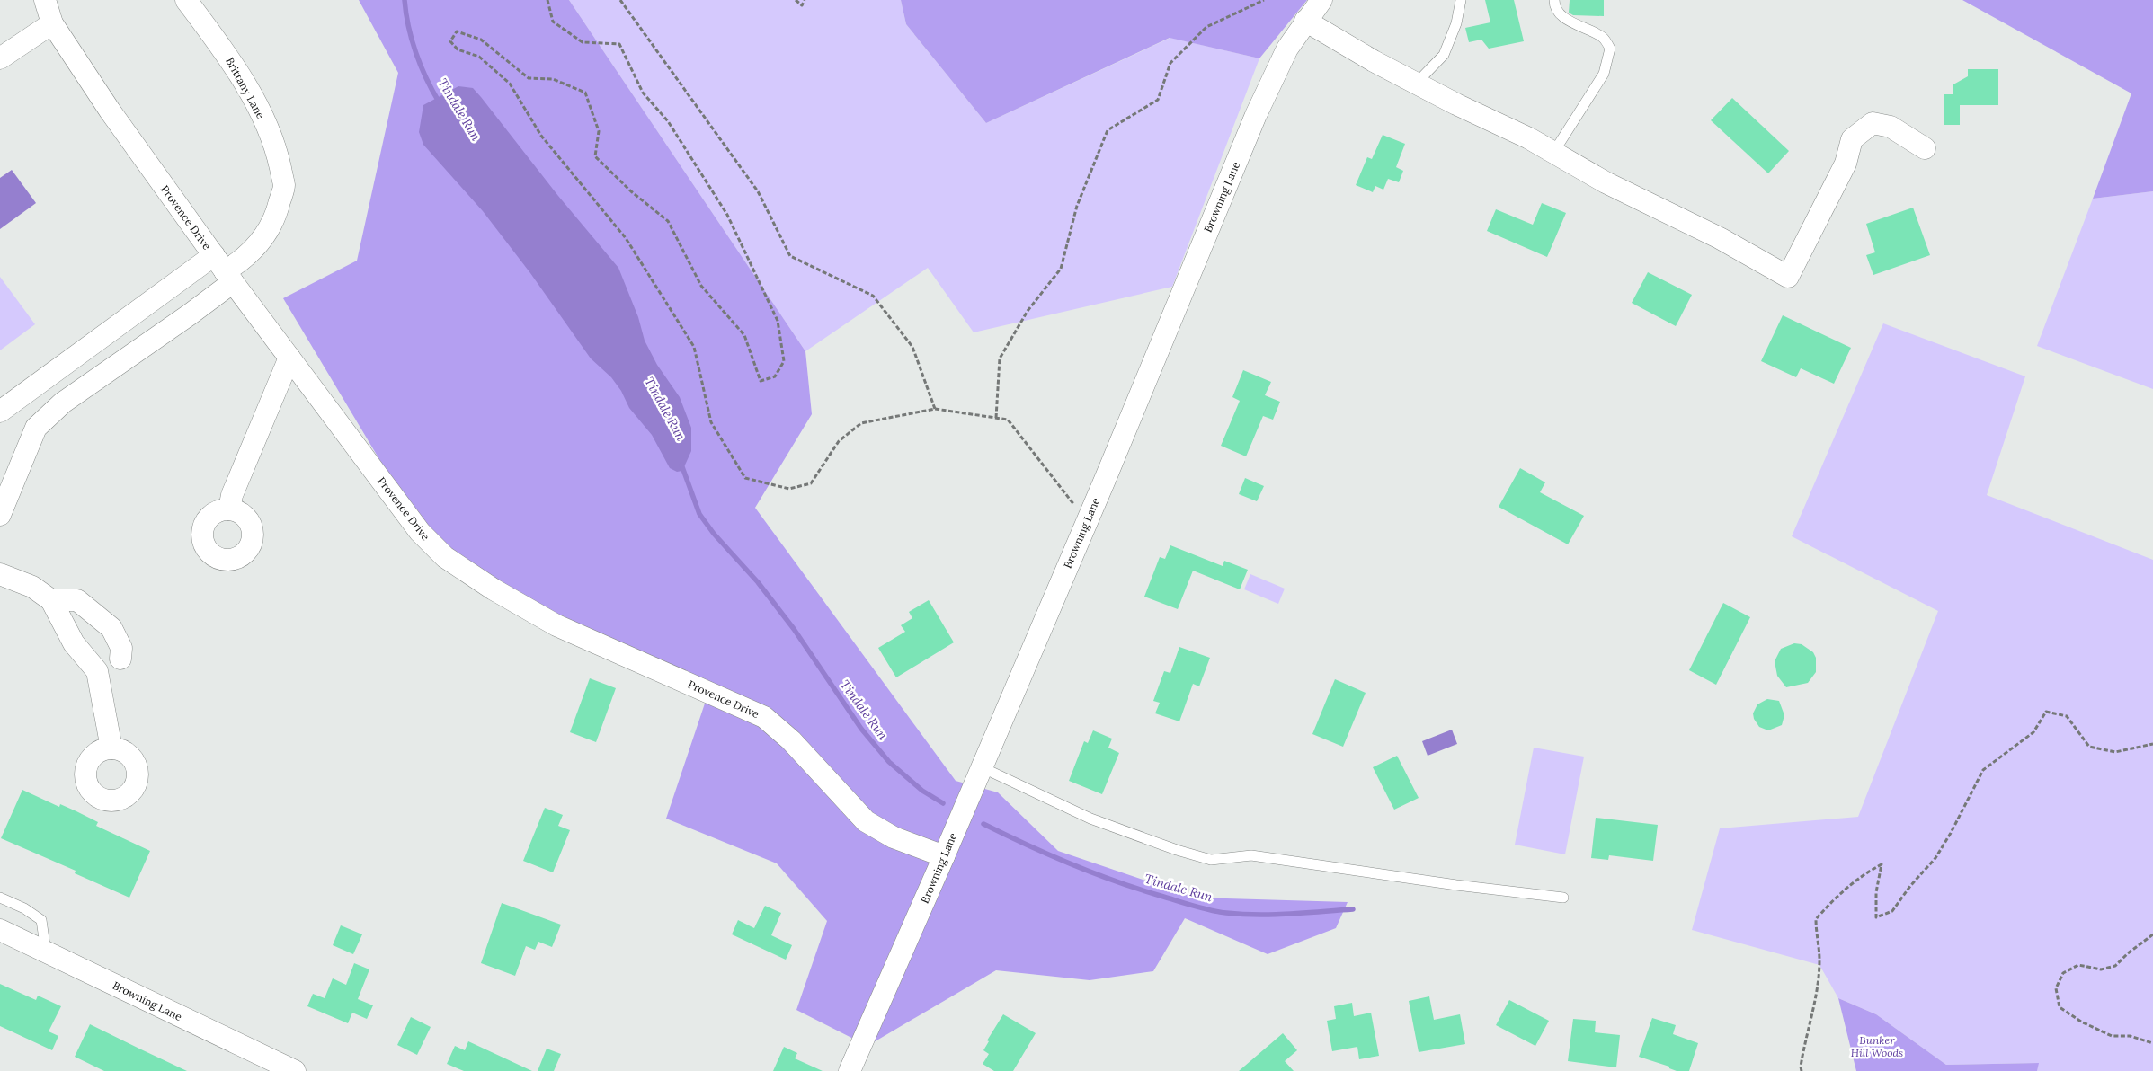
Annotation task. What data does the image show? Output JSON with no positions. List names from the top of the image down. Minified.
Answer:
{"streets":{"street":["Brittany Lane","Browning Lane","Provence Drive"]},"crossings":[["Brittany Lane","Provence Drive"],["Browning Lane","Provence Drive"]],"water":["Tindale Run"],"parks":["Bunker Hill Woods"]}
